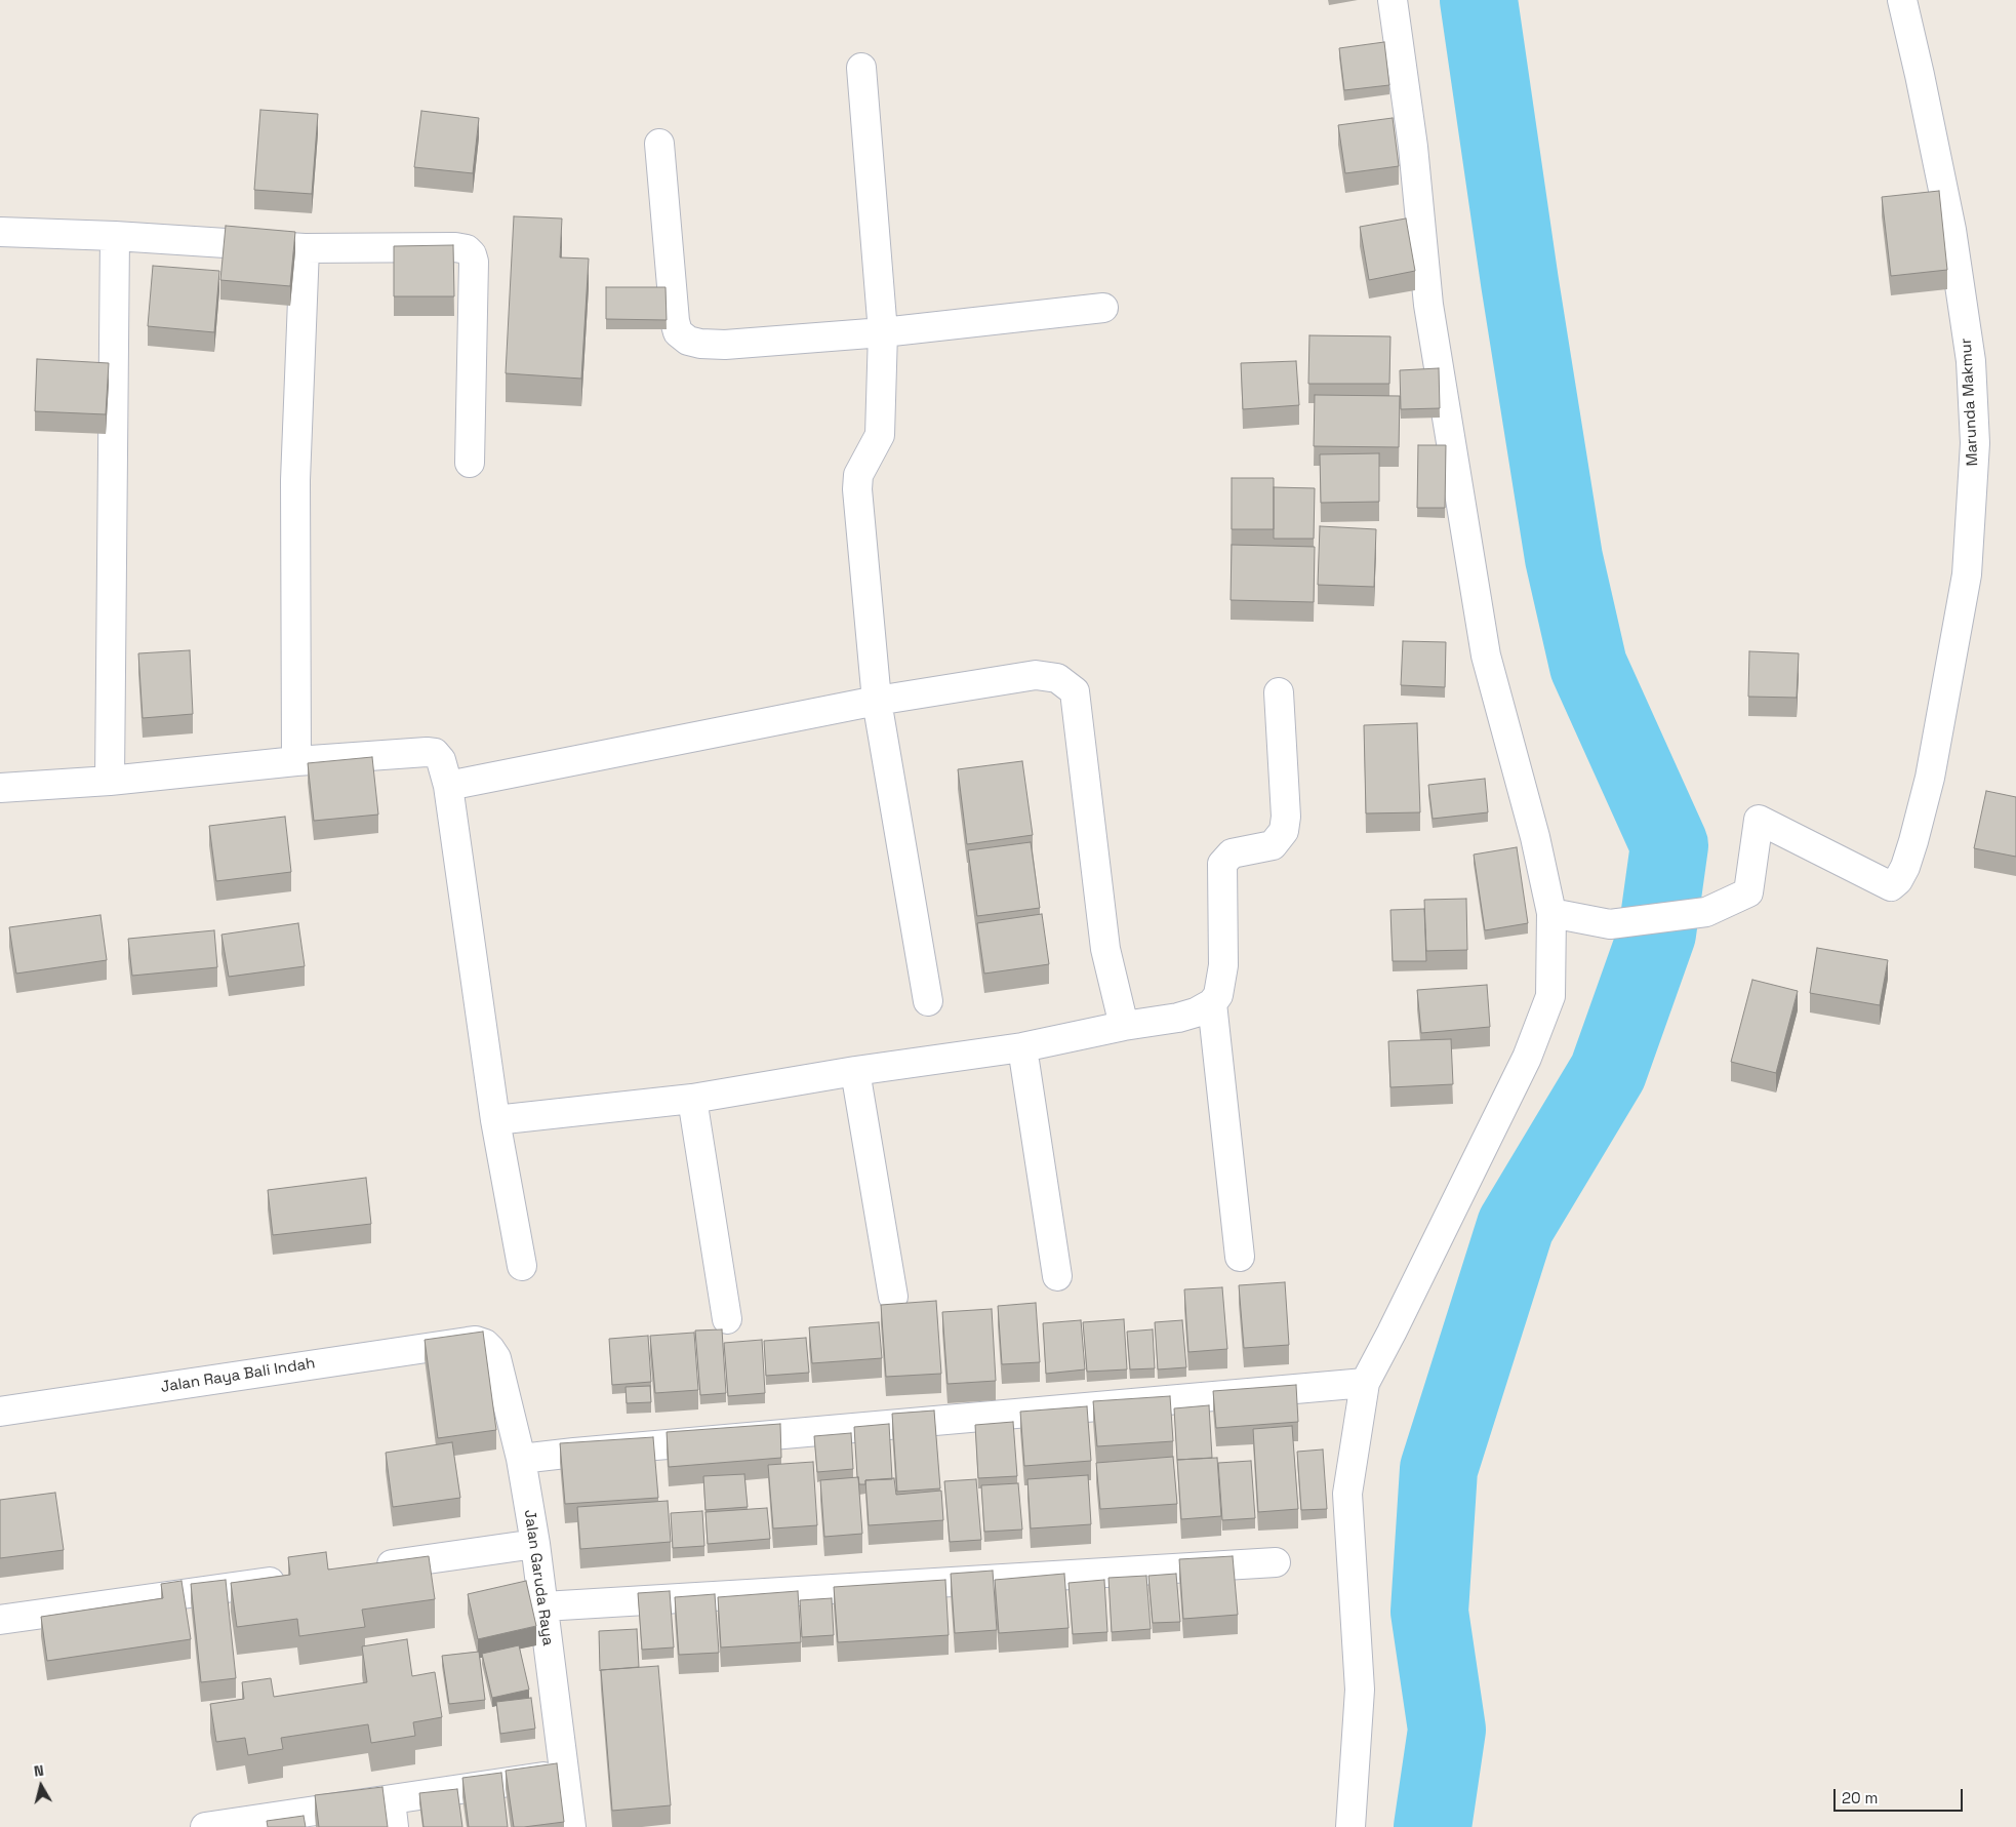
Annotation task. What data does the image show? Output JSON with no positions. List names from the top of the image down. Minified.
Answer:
{"streets":{"street":["Marunda Makmur","Jalan Raya Bali Indah","Jalan Garuda Raya"]},"crossings":[["Jalan Raya Bali Indah","Jalan Garuda Raya"]],"scale_bar":"20 m","north":"top"}
